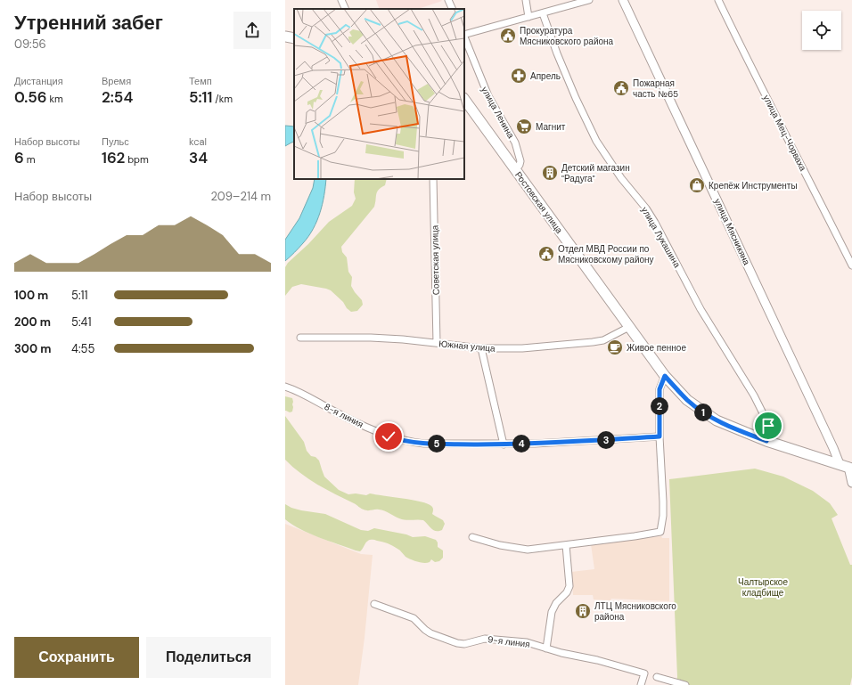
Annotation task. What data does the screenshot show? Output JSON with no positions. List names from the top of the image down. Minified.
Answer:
{"streets":{"main road":["Ростовская улица"],"street":["улица Ленина","улица Мец-Чорваха","улица Мясникяна","улица Лукашина","Советская улица","Южная улица","8-я линия","9-я линия"]},"crossings":[["улица Ленина","Ростовская улица"],["Ростовская улица","улица Мясникяна"],["Ростовская улица","улица Лукашина"],["Ростовская улица","Южная улица"],["Советская улица","Южная улица"]],"parks":["Чалтырское кладбище"],"places":{"public building":["Прокуратура Мясниковского района","Пожарная часть №65","Отдел МВД России по Мясниковскому району"],"pharmacy":["Апрель"],"supermarket":["Магнит"],"building":["Детский магазин \"Радуга\"","ЛТЦ Мясниковского района"],"shop":["Крепёж Инструменты"],"cafe":["Живое пенное"]},"page":{"heading":["Утренний забег","09:56"],"stats":[["Дистанция","0.56 km"],["Время","2:54"],["Темп","5:11 /km"],["Набор высоты","6 m"],["Пульс","162 bpm"],["kcal","34"]],"chart":["Набор высоты","209–214 m"],"list":[{"name":"100 m","note":"5:11"},{"name":"200 m","note":"5:41"},{"name":"300 m","note":"4:55"}],"pins":["2","1","3","4","5"],"buttons":["Сохранить","Поделиться"]}}
